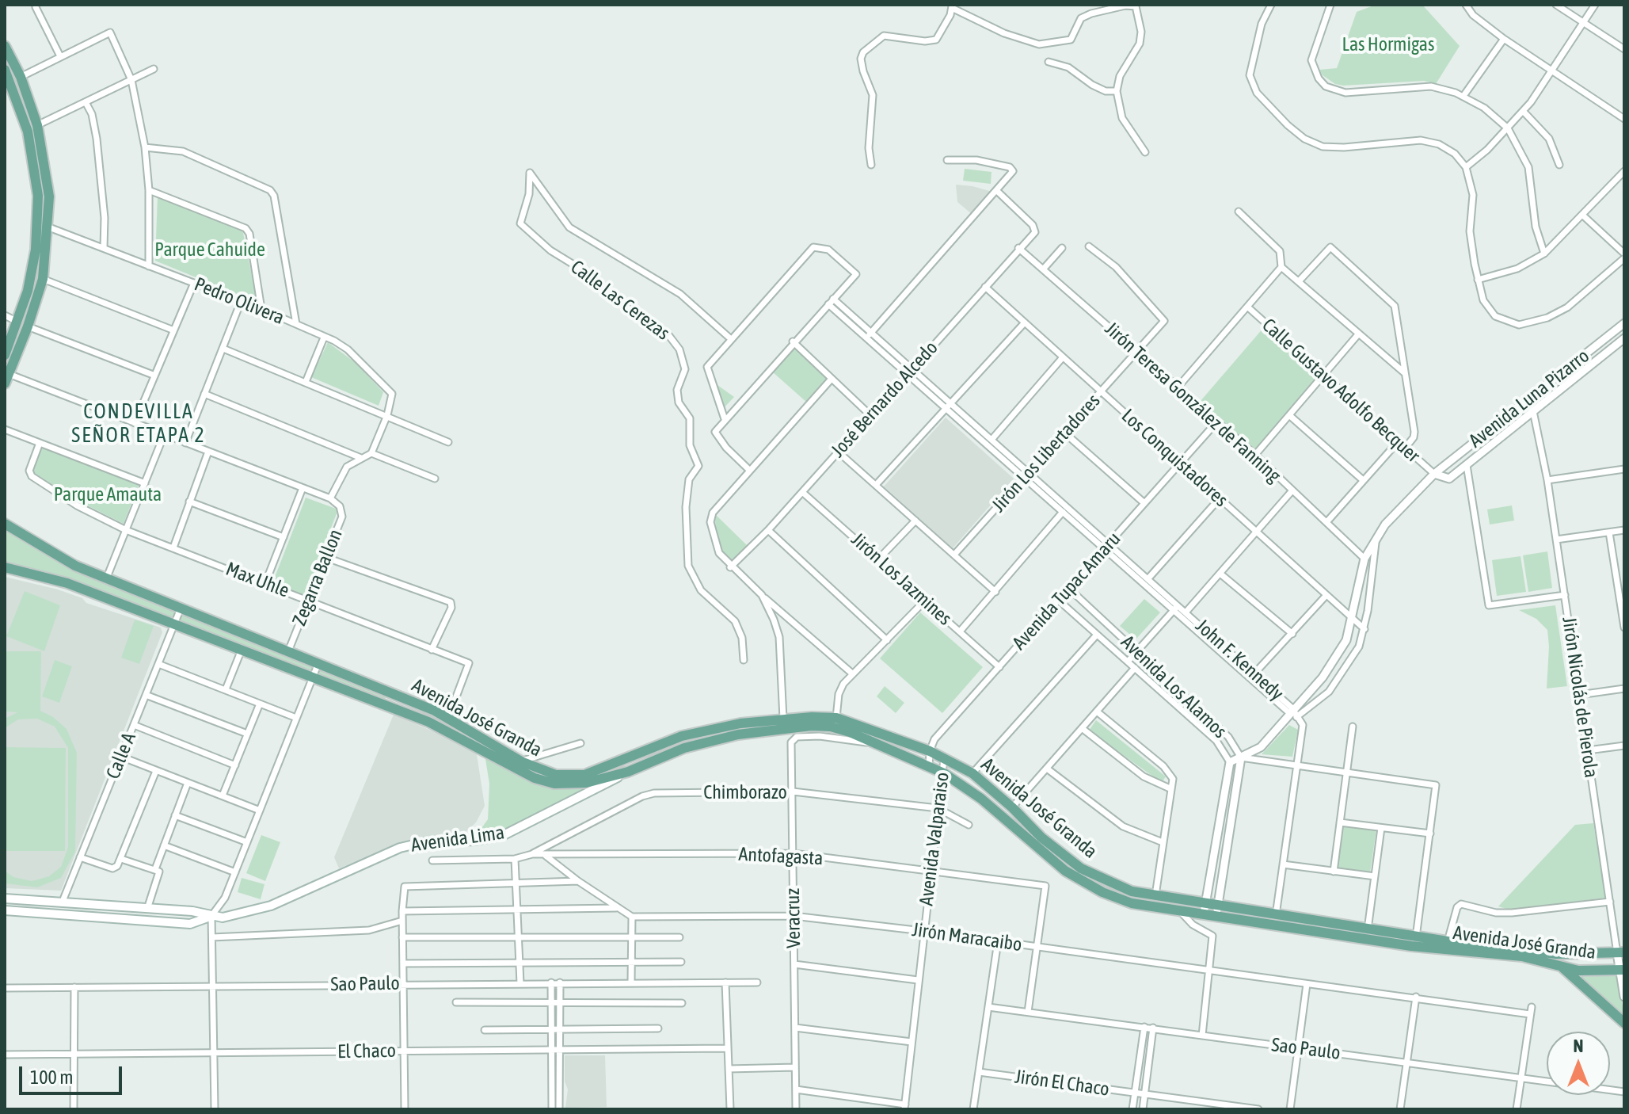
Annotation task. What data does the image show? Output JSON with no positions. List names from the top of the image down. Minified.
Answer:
{"streets":{"main road":["Avenida José Granda","Avenida Lima"],"street":["Calle Las Cerezas","Pedro Olivera","Calle Gustavo Adolfo Becquer","Avenida Luna Pizarro","José Bernardo Alcedo","Jirón Teresa González de Fanning","Jirón Los Libertadores","Los Conquistadores","Zegarra Ballon","Jirón Los Jazmines","Max Uhle","Avenida Tupac Amaru","John F. Kennedy","Avenida Los Alamos","Jirón Nicolás de Pierola","Calle A","Chimborazo","Avenida Valparaiso","Antofagasta","Veracruz","Jirón Maracaibo","Sao Paulo","El Chaco","Jirón El Chaco"]},"crossings":[["Calle Gustavo Adolfo Becquer","Avenida Luna Pizarro"],["Avenida Luna Pizarro","Jirón Teresa González de Fanning"],["Avenida Luna Pizarro","Los Conquistadores"],["Avenida Luna Pizarro","John F. Kennedy"],["Avenida Luna Pizarro","Avenida Los Alamos"],["Avenida Luna Pizarro","Jirón Nicolás de Pierola"],["José Bernardo Alcedo","Jirón Teresa González de Fanning"],["José Bernardo Alcedo","Los Conquistadores"],["José Bernardo Alcedo","Jirón Los Jazmines"],["José Bernardo Alcedo","John F. Kennedy"],["Jirón Teresa González de Fanning","Jirón Los Libertadores"],["Jirón Teresa González de Fanning","Avenida Tupac Amaru"],["Jirón Los Libertadores","Los Conquistadores"],["Jirón Los Libertadores","John F. Kennedy"],["Los Conquistadores","Avenida Tupac Amaru"],["Zegarra Ballon","Max Uhle"],["Zegarra Ballon","Avenida José Granda"],["Jirón Los Jazmines","Avenida Tupac Amaru"],["Max Uhle","Avenida José Granda"],["Avenida Tupac Amaru","John F. Kennedy"],["Avenida Tupac Amaru","Avenida Los Alamos"],["Avenida Tupac Amaru","Avenida José Granda"],["Avenida Los Alamos","Avenida José Granda"],["Jirón Nicolás de Pierola","Avenida José Granda"],["Avenida José Granda","Calle A"],["Avenida José Granda","Avenida Lima"],["Avenida José Granda","Avenida Valparaiso"],["Avenida José Granda","Veracruz"],["Calle A","Avenida Lima"],["Chimborazo","Avenida Valparaiso"],["Chimborazo","Antofagasta"],["Chimborazo","Veracruz"],["Avenida Valparaiso","Antofagasta"],["Avenida Valparaiso","Jirón Maracaibo"],["Antofagasta","Veracruz"],["Antofagasta","Jirón Maracaibo"],["Veracruz","Jirón Maracaibo"],["Jirón Maracaibo","Sao Paulo"]],"districts":["CONDEVILLA SEÑOR ETAPA 2"],"parks":["Las Hormigas","Parque Cahuide","Parque Amauta"],"scale_bar":"100 m","north":"top"}
